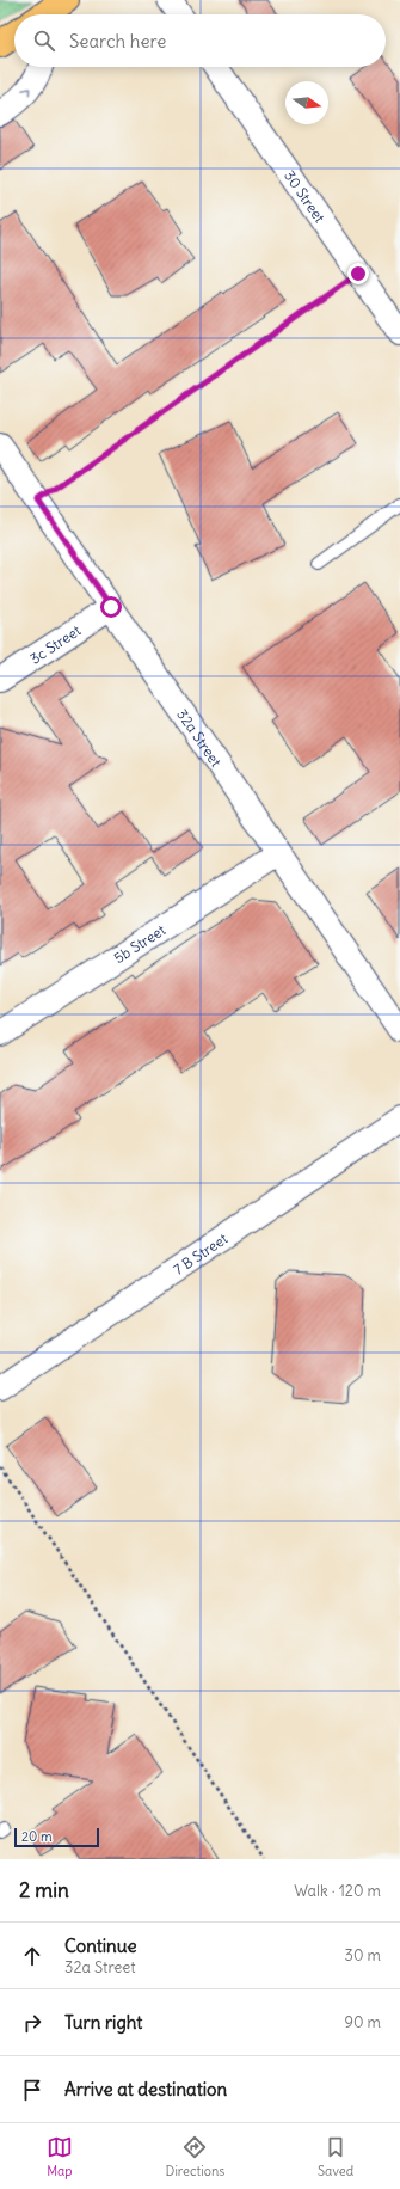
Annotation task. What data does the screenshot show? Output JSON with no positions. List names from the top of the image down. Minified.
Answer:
{"streets":{"street":["30 Street","3c Street","32a Street","5b Street","7 B Street"]},"crossings":[["3c Street","32a Street"],["32a Street","5b Street"]],"scale_bar":"20 m","north":"right","page":{"search":"Search here","scale":"20 m","heading":["2 min","Walk · 120 m"],"list":[["Continue","32a Street","30 m"],["Turn right","90 m"],"Arrive at destination"],"nav":["Map","Directions","Saved"]}}
